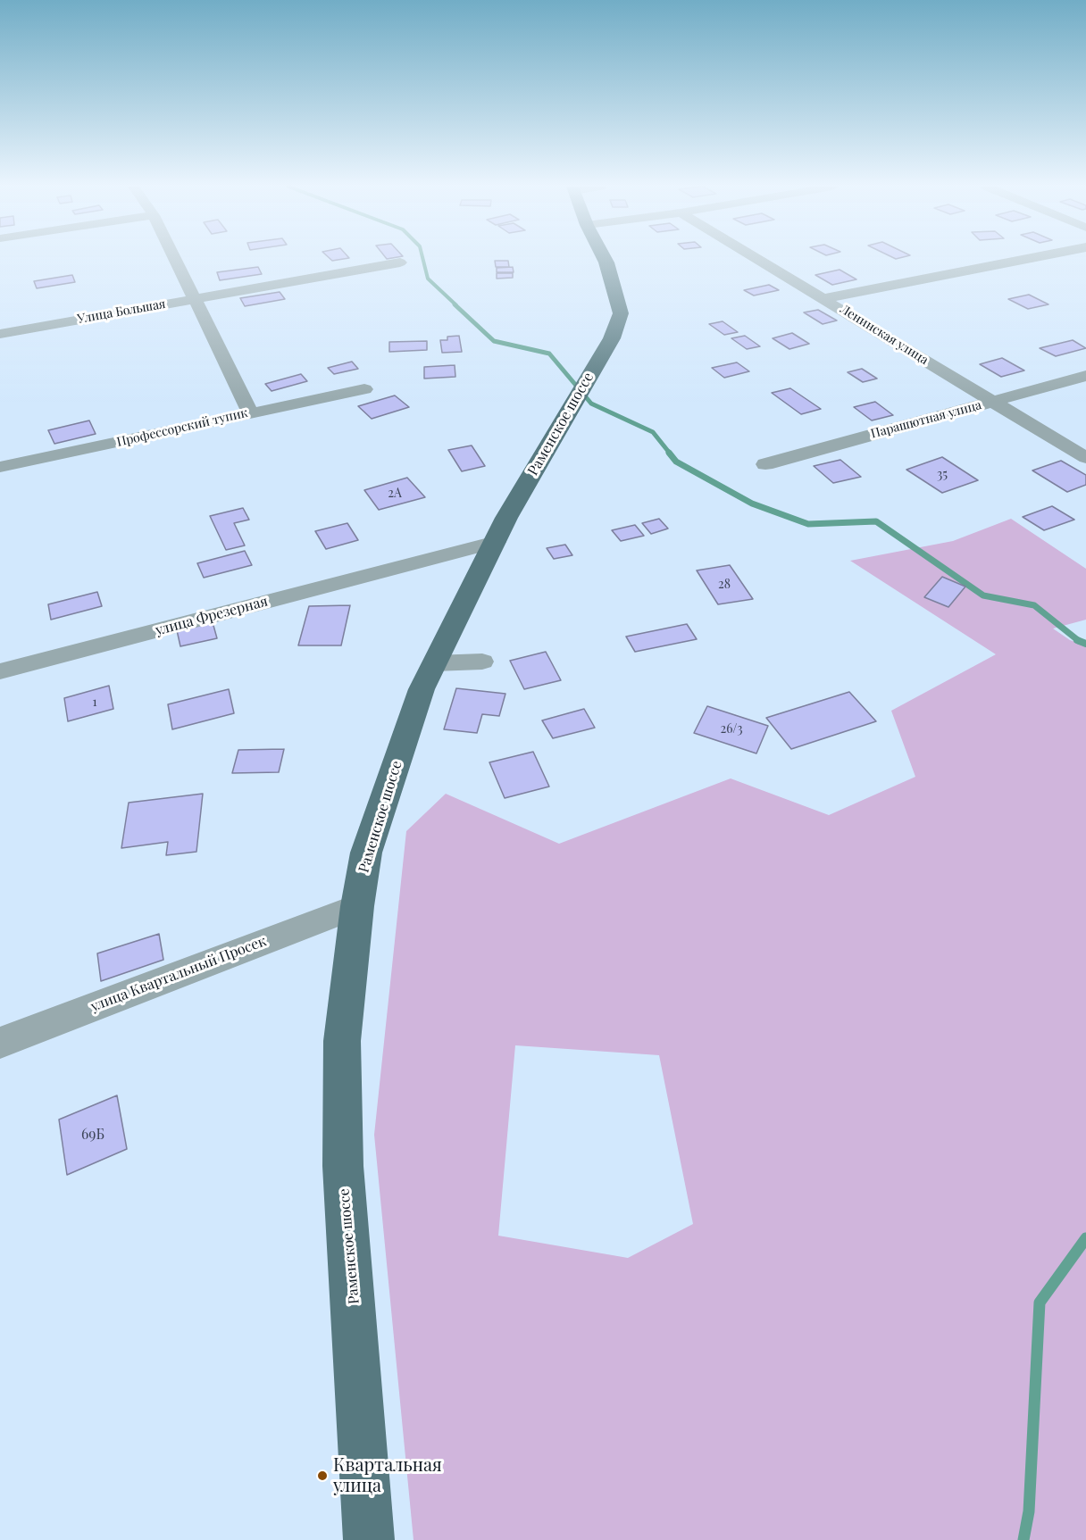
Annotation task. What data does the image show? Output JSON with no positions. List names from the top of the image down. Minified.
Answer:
{"streets":{"main road":["Раменское шоссе"],"street":["Улица Большая","Ленинская улица","Парашютная улица","Профессорский тупик","улица Фрезерная","улица Квартальный Просек"]},"crossings":[["Ленинская улица","Парашютная улица"],["Раменское шоссе","улица Фрезерная"],["Раменское шоссе","улица Квартальный Просек"]],"places":["Квартальная улица"],"house_numbers":["35","2А","28","1","26/3","69Б"]}
